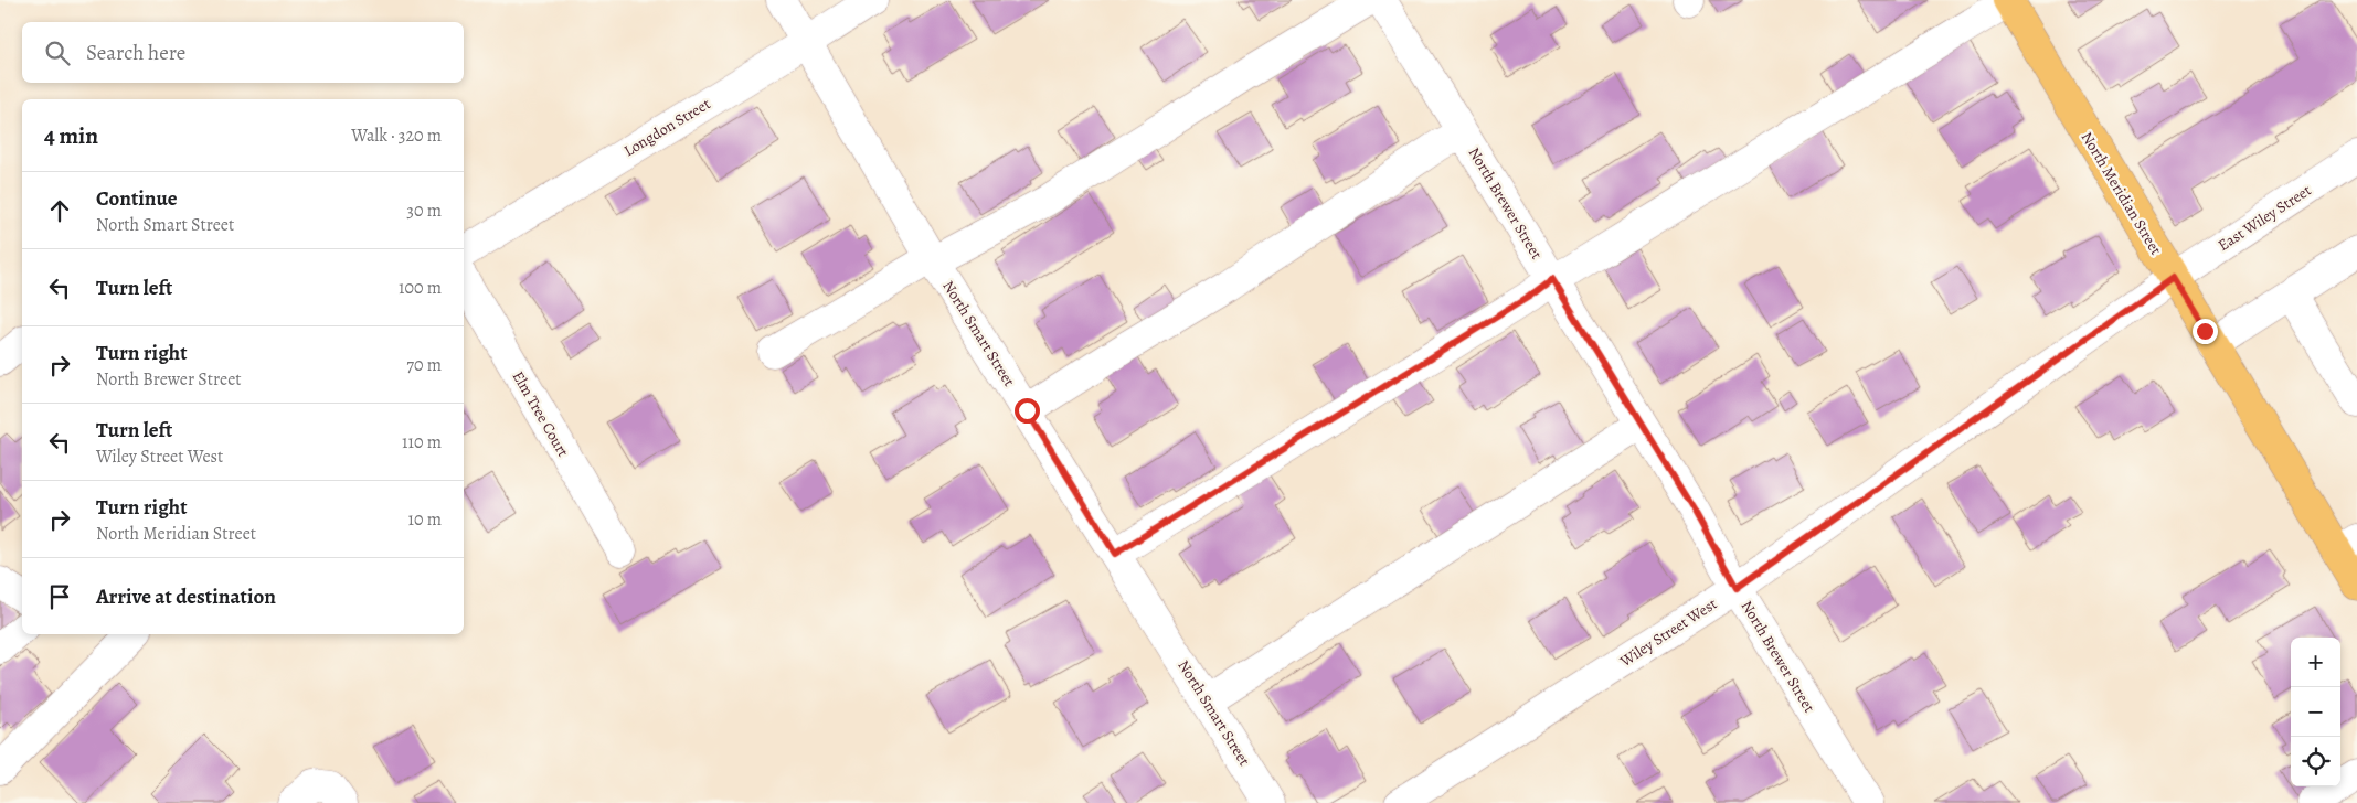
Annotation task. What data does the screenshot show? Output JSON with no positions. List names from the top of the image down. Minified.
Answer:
{"streets":{"main road":["North Meridian Street"],"street":["Longdon Street","North Brewer Street","East Wiley Street","North Smart Street","Elm Tree Court","Wiley Street West"]},"crossings":[["Longdon Street","North Smart Street"],["North Meridian Street","East Wiley Street"],["North Meridian Street","Wiley Street West"],["North Brewer Street","Wiley Street West"],["East Wiley Street","Wiley Street West"]],"page":{"search":"Search here","heading":["4 min","Walk · 320 m"],"list":[["Continue","North Smart Street","30 m"],["Turn left","100 m"],["Turn right","North Brewer Street","70 m"],["Turn left","Wiley Street West","110 m"],["Turn right","North Meridian Street","10 m"],"Arrive at destination"],"map_buttons":["+","−"]}}
